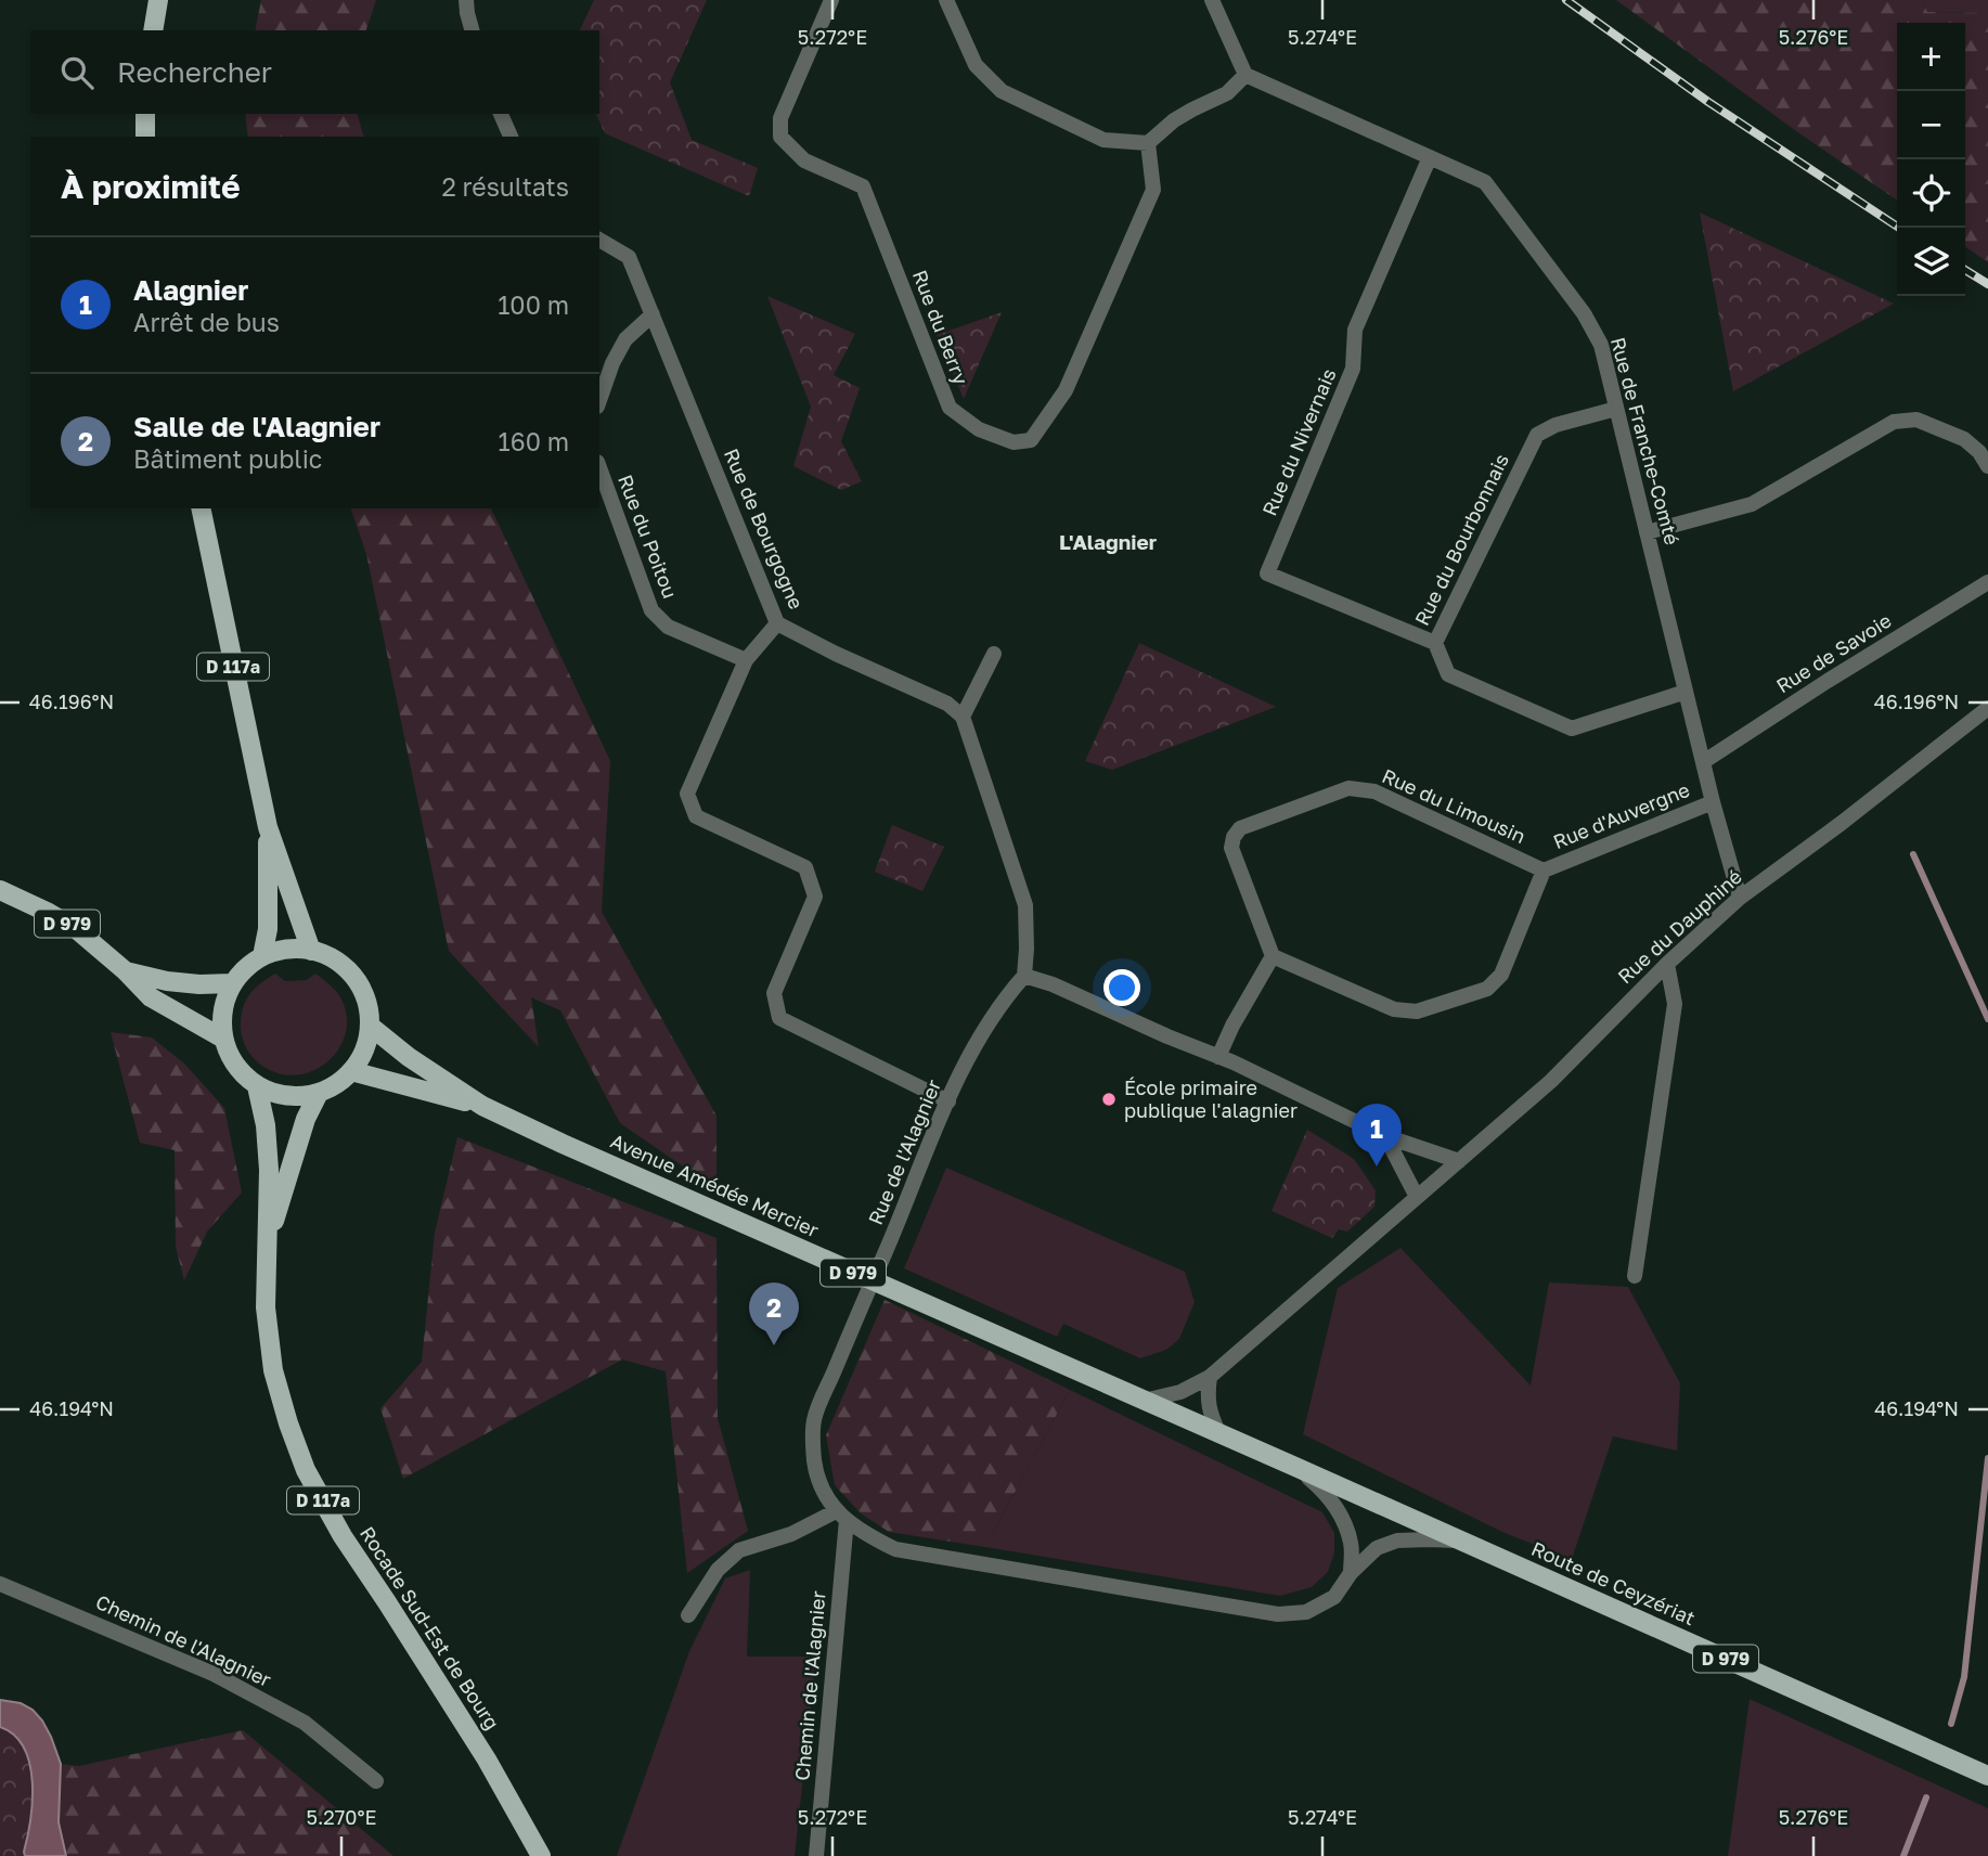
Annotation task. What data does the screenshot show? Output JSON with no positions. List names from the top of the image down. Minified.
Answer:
{"streets":{"main road":["D 117a","D 979","Avenue Amédée Mercier","Route de Ceyzériat","Rocade Sud-Est de Bourg"],"street":["Rue du Berry","Rue de Franche-Comté","Rue du Nivernais","Rue de Bourgogne","Rue du Poitou","Rue du Bourbonnais","Rue de Savoie","Rue du Limousin","Rue d'Auvergne","Rue du Dauphiné","Rue de l'Alagnier","Chemin de l'Alagnier"]},"crossings":[["Rue de Franche-Comté","Rue du Nivernais"],["Rue de Franche-Comté","Rue du Bourbonnais"],["Rue de Franche-Comté","Rue de Savoie"],["Rue de Franche-Comté","Rue d'Auvergne"],["Rue de Franche-Comté","Rue du Dauphiné"],["Rue du Nivernais","Rue du Bourbonnais"],["D 117a","D 979"],["D 117a","Avenue Amédée Mercier"],["D 117a","Rocade Sud-Est de Bourg"],["Rue du Limousin","Rue d'Auvergne"],["D 979","Avenue Amédée Mercier"],["Rue de l'Alagnier","Route de Ceyzériat"],["Rue de l'Alagnier","Chemin de l'Alagnier"],["Avenue Amédée Mercier","Route de Ceyzériat"]],"districts":["L'Alagnier"],"places":["École primaire publique l'alagnier"],"page":{"map_buttons":["+","−"],"search":"Rechercher","heading":["À proximité","2 résultats"],"list":[{"mark":"1","name":"Alagnier","note":"Arrêt de bus","value":"100 m"},{"mark":"2","name":"Salle de l'Alagnier","note":"Bâtiment public","value":"160 m"}],"pins":["1","2"]},"coordinates":["5.272°E","5.274°E","5.276°E","46.196°N","46.194°N","5.270°E"]}
